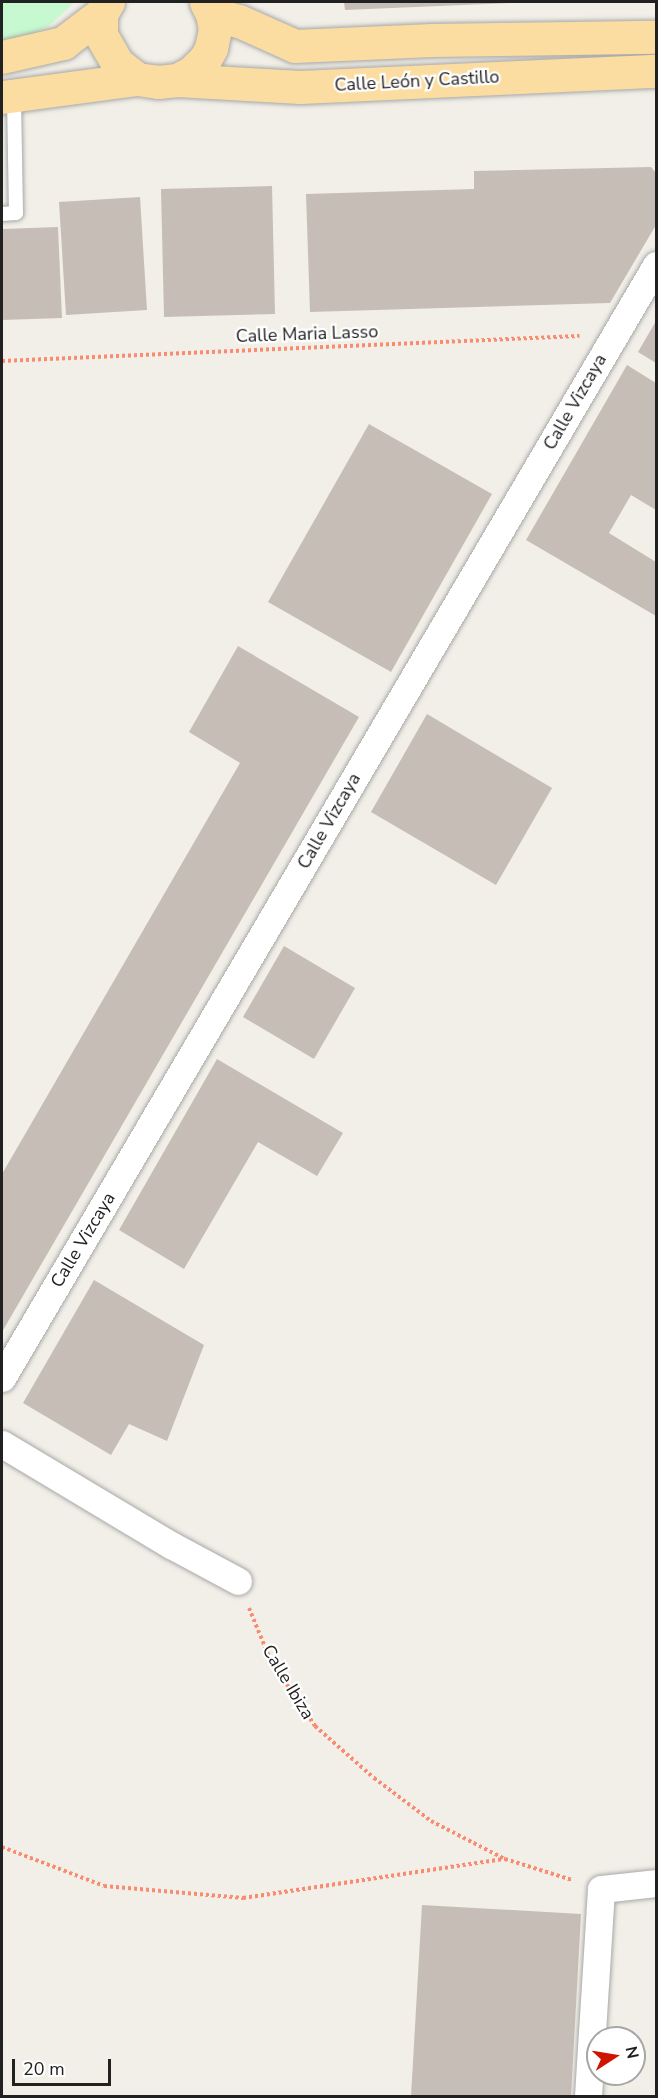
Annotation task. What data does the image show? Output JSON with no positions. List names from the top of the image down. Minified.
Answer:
{"streets":{"main road":["Calle León y Castillo"],"street":["Calle Vizcaya"],"path":["Calle Maria Lasso","Calle Ibiza"]},"crossings":[["Calle Maria Lasso","Calle Vizcaya"]],"scale_bar":"20 m","north":"right"}
